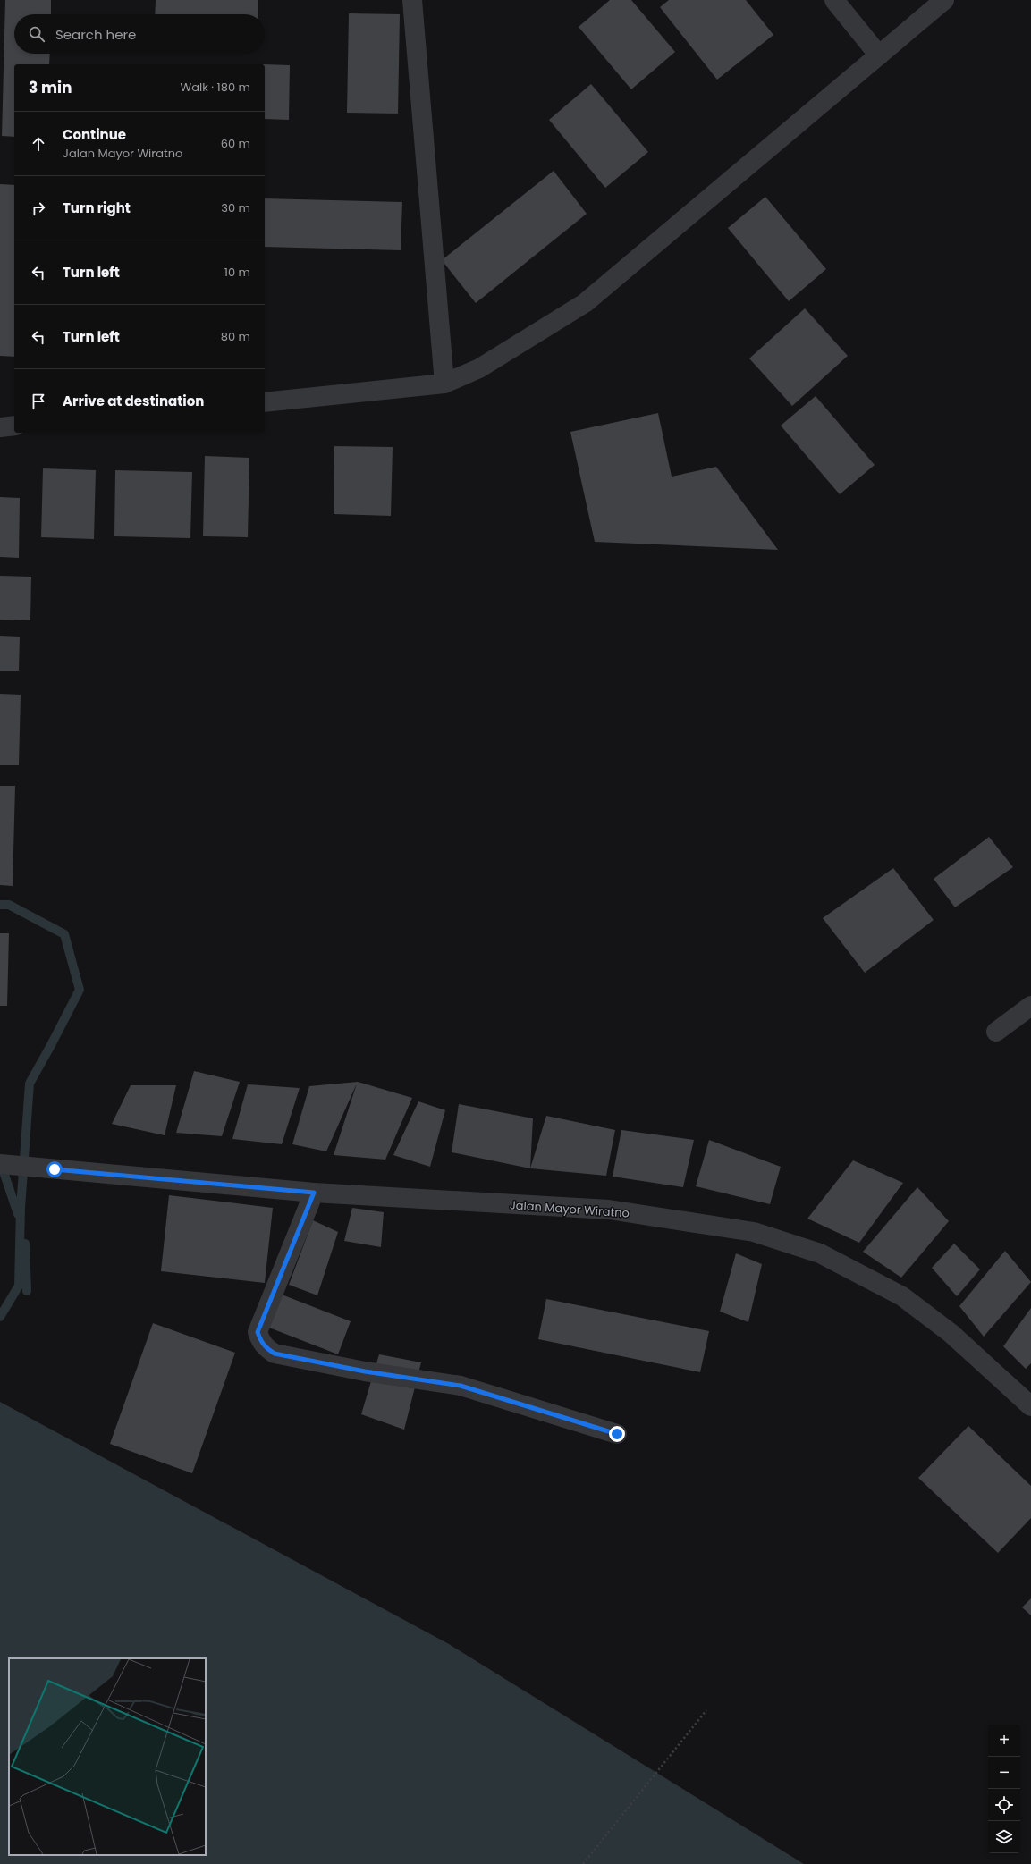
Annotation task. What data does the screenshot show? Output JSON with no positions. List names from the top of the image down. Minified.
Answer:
{"streets":{"street":["Jalan Mayor Wiratno"]},"page":{"search":"Search here","heading":["3 min","Walk · 180 m"],"list":[["Continue","Jalan Mayor Wiratno","60 m"],["Turn right","30 m"],["Turn left","10 m"],["Turn left","80 m"],"Arrive at destination"],"map_buttons":["+","−"]}}
